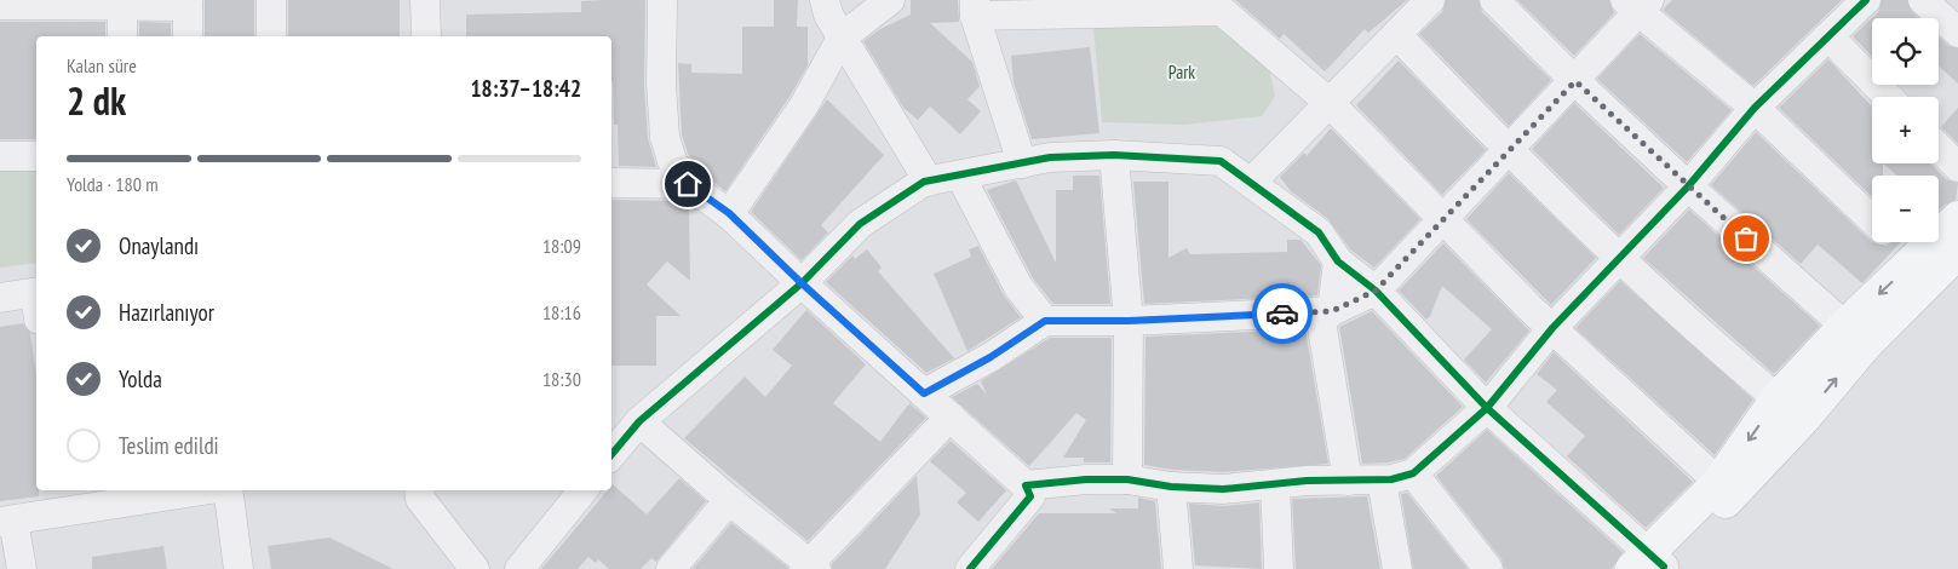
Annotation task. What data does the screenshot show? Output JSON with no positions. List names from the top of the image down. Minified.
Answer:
{"parks":["Park"],"page":{"map_buttons":["+","−"],"heading":["2 dk","Kalan süre","18:37–18:42"],"bar":"Yolda · 180 m","list":[["Onaylandı","18:09"],["Hazırlanıyor","18:16"],["Yolda","18:30"],"Teslim edildi"]}}
